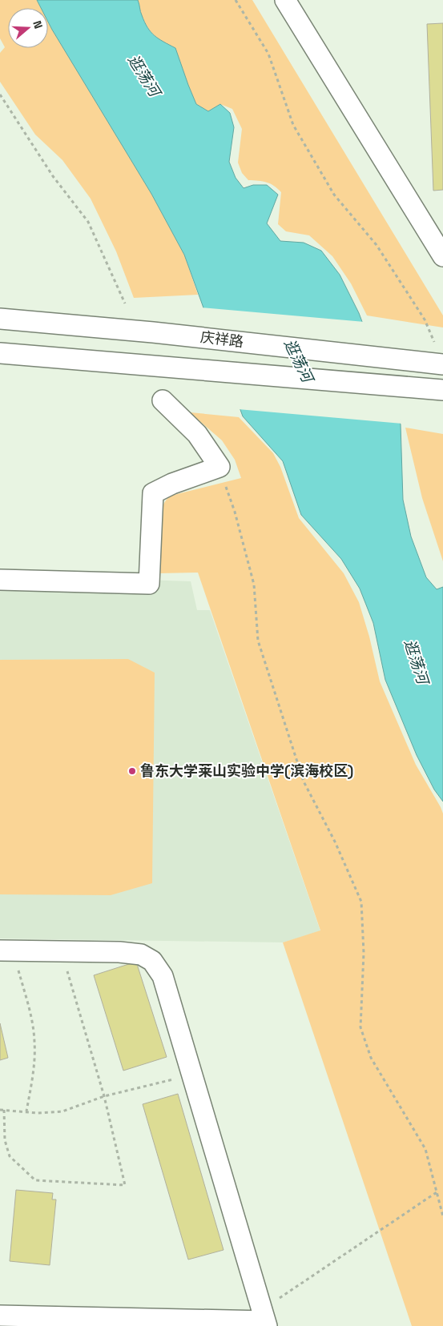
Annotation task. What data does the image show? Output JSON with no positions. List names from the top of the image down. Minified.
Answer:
{"streets":{"street":["庆祥路"]},"water":["逛荡河"],"places":["鲁东大学莱山实验中学(滨海校区)"],"north":"right"}
